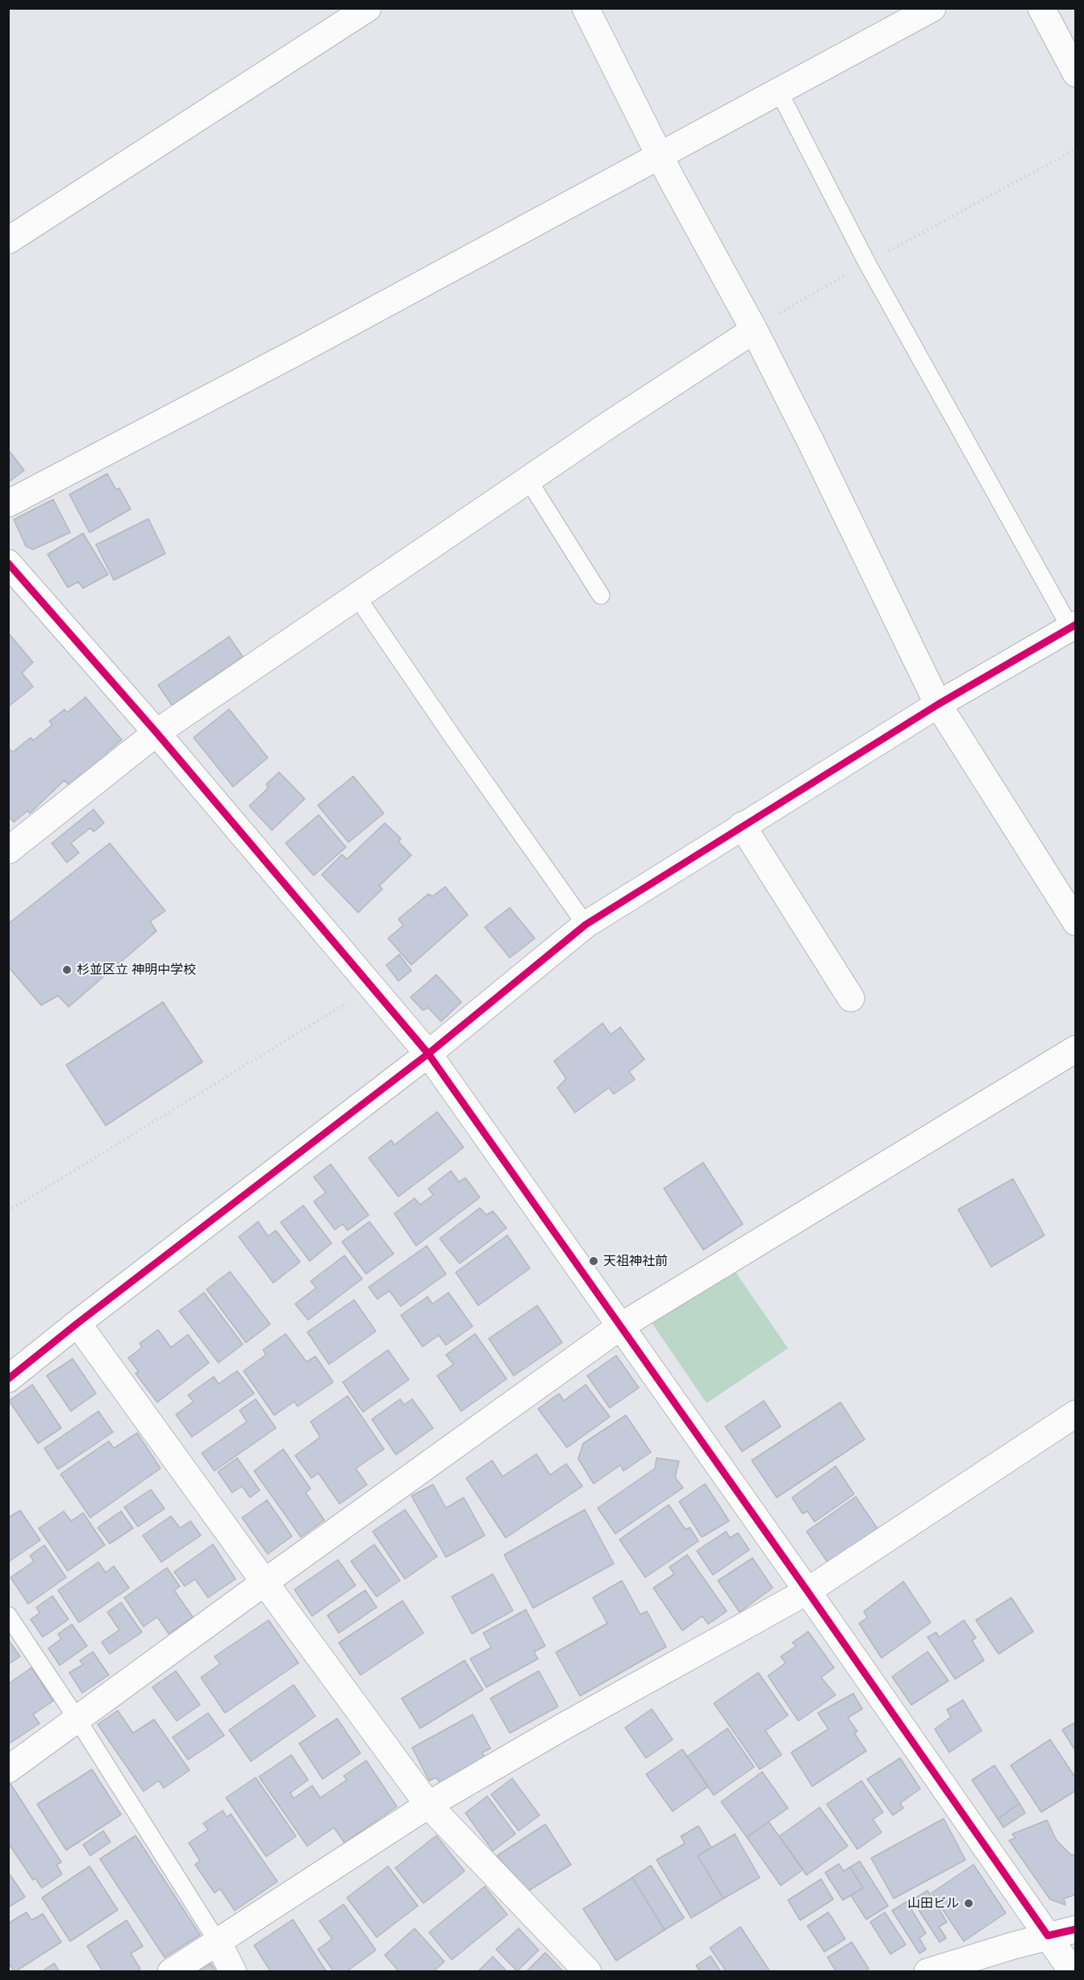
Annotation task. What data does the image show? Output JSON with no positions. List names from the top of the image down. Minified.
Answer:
{"places":["杉並区立 神明中学校","天祖神社前","山田ビル"]}
